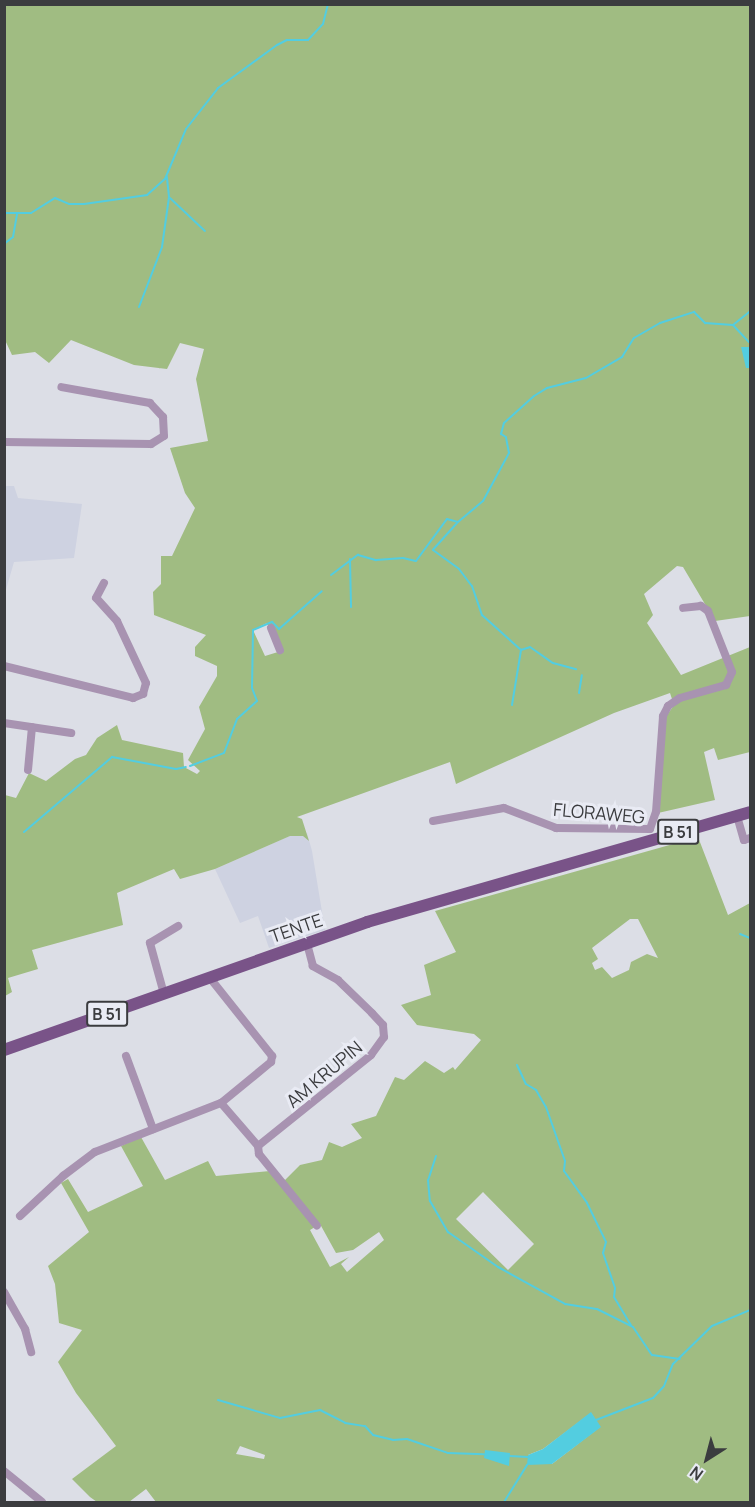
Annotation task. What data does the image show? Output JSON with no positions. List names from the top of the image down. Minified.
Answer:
{"streets":{"main road":["B 51","TENTE"],"street":["FLORAWEG","AM KRUPIN"]},"crossings":[["FLORAWEG","B 51"],["FLORAWEG","TENTE"],["B 51","TENTE"],["TENTE","AM KRUPIN"]],"north":"bottom left"}
